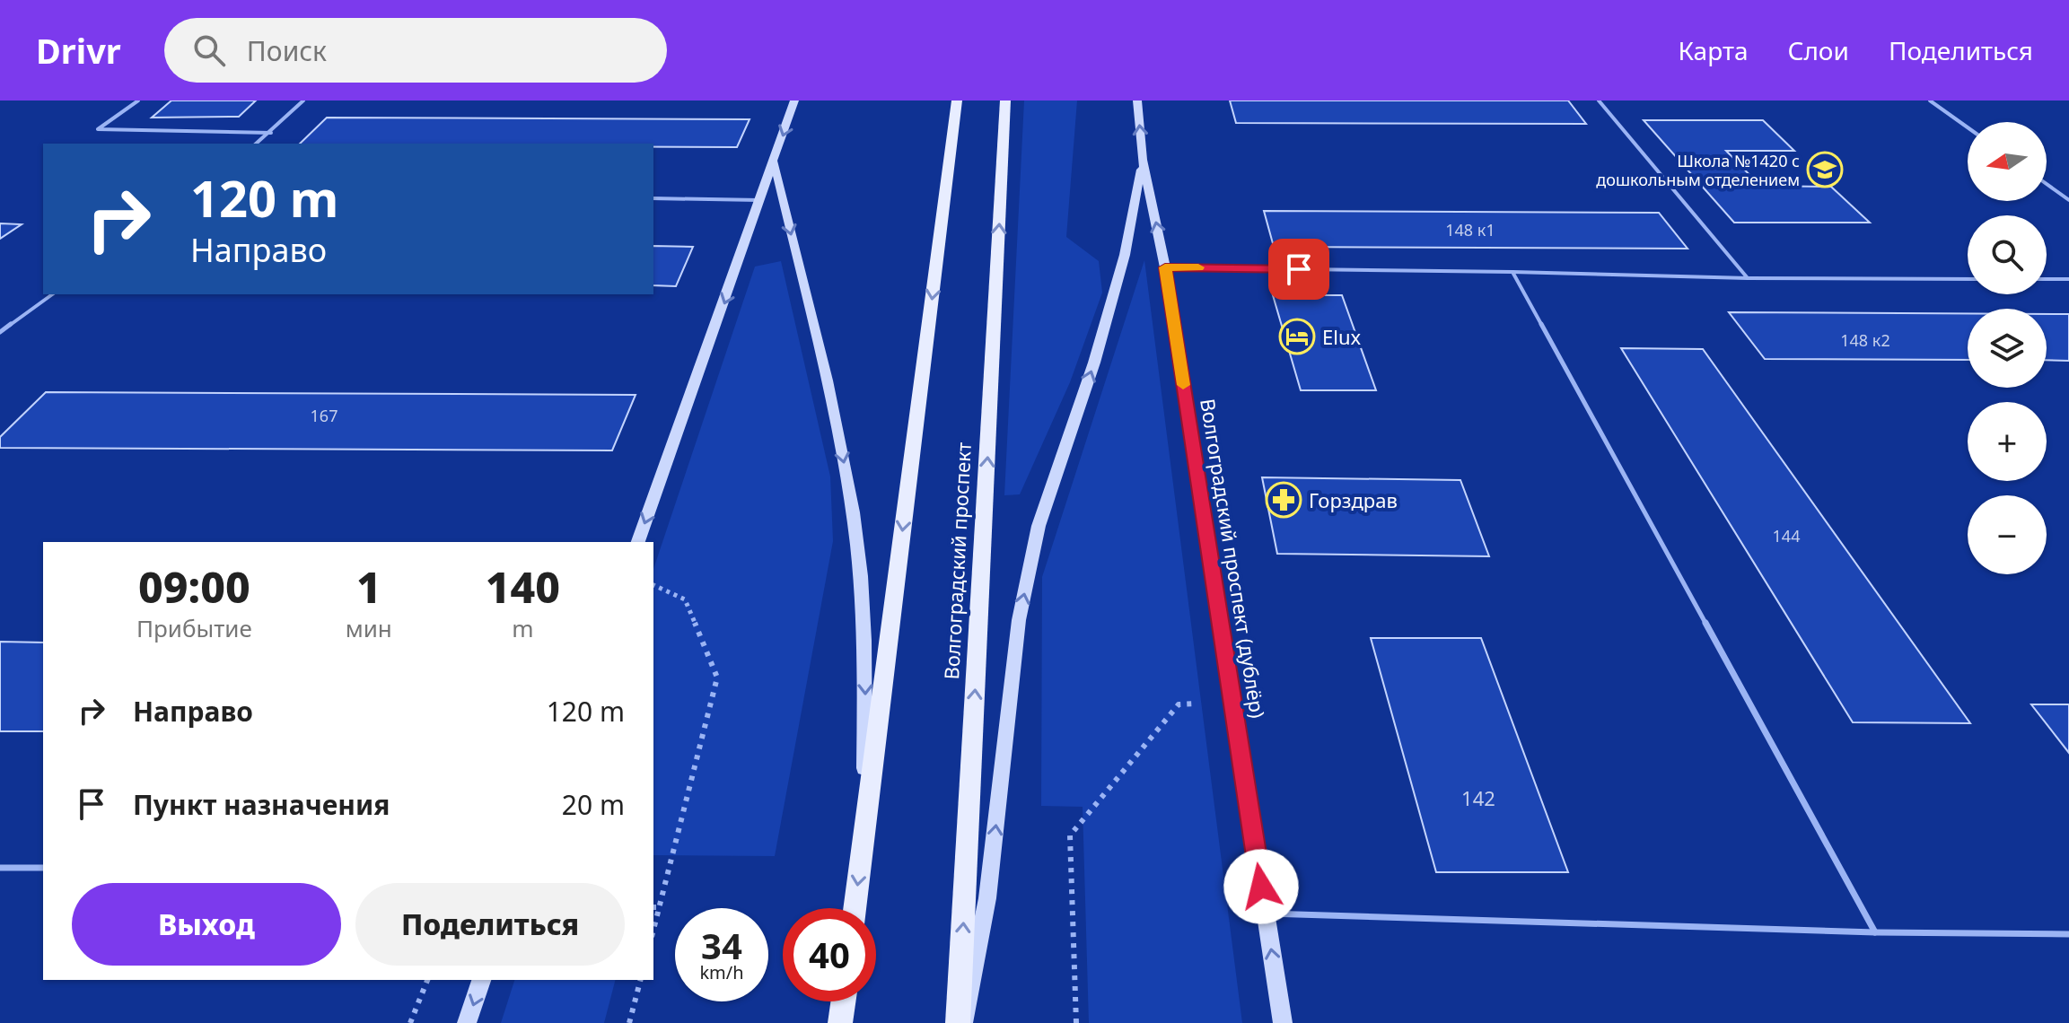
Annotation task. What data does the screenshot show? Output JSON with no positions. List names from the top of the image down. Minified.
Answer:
{"streets":{"main road":["Волгоградский проспект (дублёр)","Волгоградский проспект"]},"places":{"school or university":["Школа №1420 с дошкольным отделением"],"hotel":["Elux"],"pharmacy":["Горздрав"]},"house_numbers":["148 к1","148 к2","167","144","142"],"north":"left","page":{"header":"Drivr","search":"Поиск","nav":["Карта","Слои","Поделиться"],"map_buttons":["+","−"],"turn":["120 m","Направо"],"eta":["09:00","Прибытие","1","мин","140","m"],"list":[{"name":"Направо","value":"120 m"},{"name":"Пункт назначения","value":"20 m"}],"buttons":["Выход","Поделиться"],"speed":"34 km/h","limit":"40"}}
